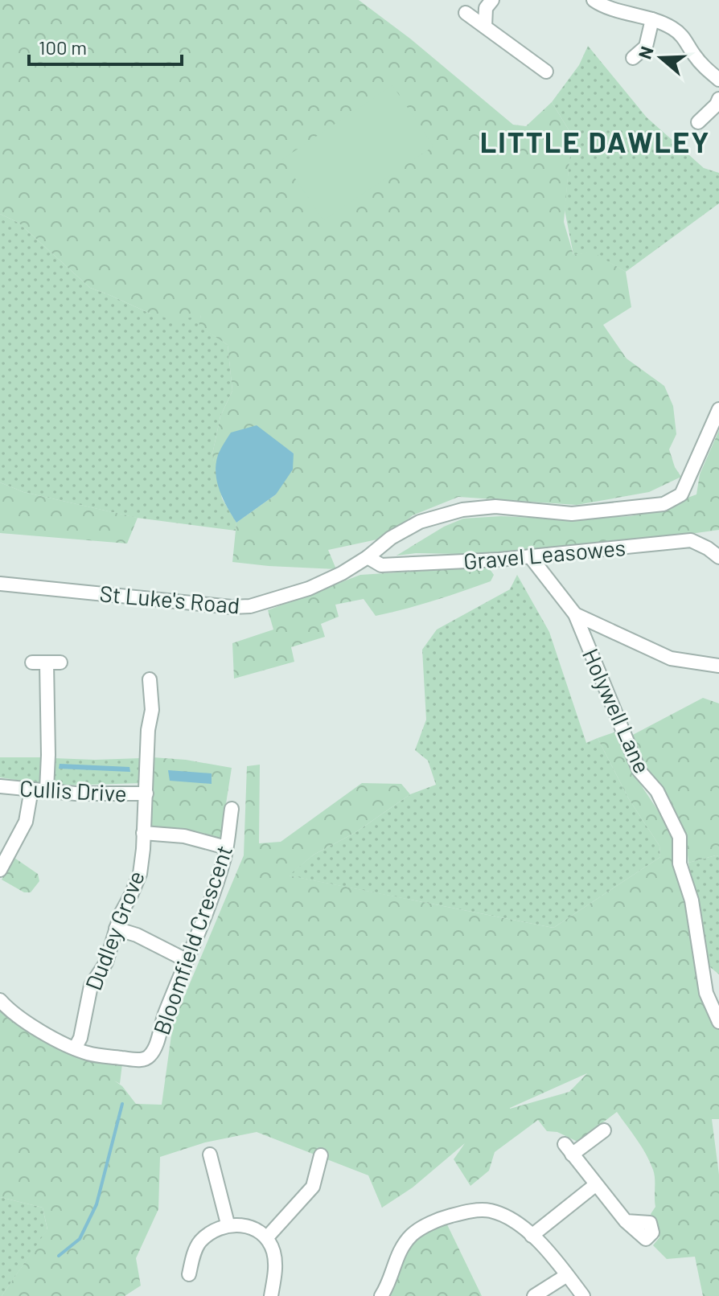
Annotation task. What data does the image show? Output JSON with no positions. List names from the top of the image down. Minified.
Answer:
{"streets":{"street":["Gravel Leasowes","St Luke's Road","Holywell Lane","Cullis Drive","Dudley Grove","Bloomfield Crescent"]},"crossings":[["Gravel Leasowes","St Luke's Road"],["Gravel Leasowes","Holywell Lane"],["Cullis Drive","Dudley Grove"],["Dudley Grove","Bloomfield Crescent"]],"districts":["LITTLE DAWLEY"],"scale_bar":"100 m","north":"left"}
